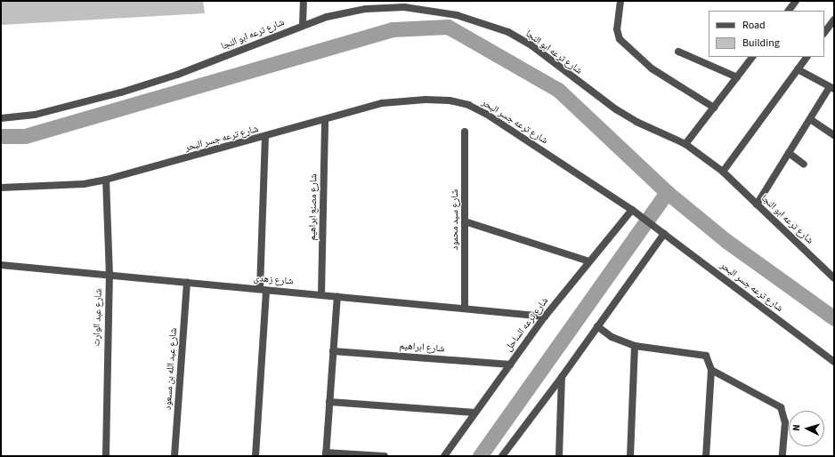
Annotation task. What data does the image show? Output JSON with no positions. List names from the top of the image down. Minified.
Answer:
{"streets":{"street":["شارع ترعه ابو النجا","شارع ترعه جسر البحر","شارع مصنع ابراهيم","شارع سيد محمود","شارع زهدى","شارع عبد الوارث","شارع ترعه الساحل","شارع ابراهيم","شارع عبد الله بن مسعود"]},"crossings":[["شارع ترعه جسر البحر","شارع مصنع ابراهيم"],["شارع ترعه جسر البحر","شارع عبد الوارث"],["شارع ترعه جسر البحر","شارع ترعه الساحل"],["شارع مصنع ابراهيم","شارع زهدى"],["شارع سيد محمود","شارع زهدى"],["شارع زهدى","شارع عبد الوارث"],["شارع زهدى","شارع ترعه الساحل"],["شارع زهدى","شارع عبد الله بن مسعود"],["شارع ترعه الساحل","شارع ابراهيم"]],"legend":["Road","Building"],"north":"left"}
